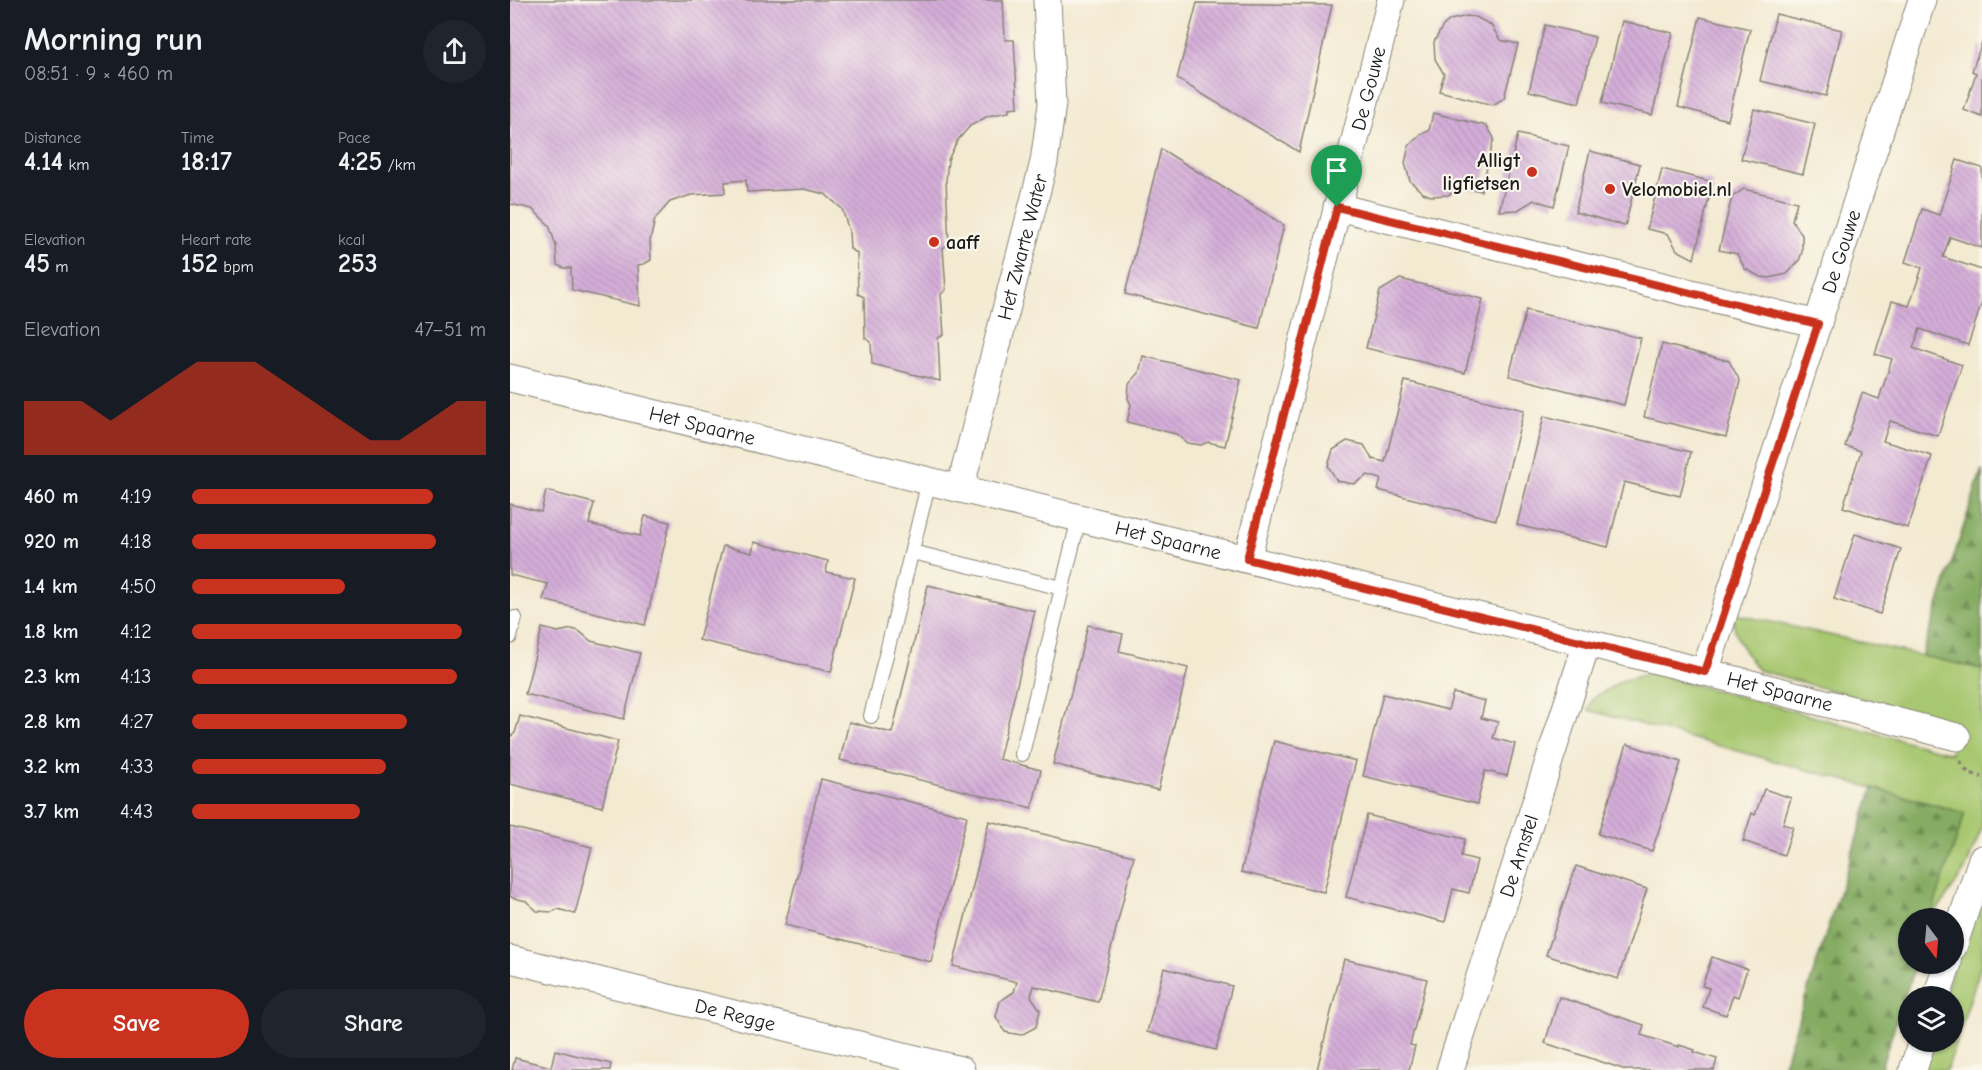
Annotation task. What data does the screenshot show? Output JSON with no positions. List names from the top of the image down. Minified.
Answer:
{"streets":{"street":["De Gouwe","Het Zwarte Water","Het Spaarne","De Amstel","De Regge"]},"crossings":[["De Gouwe","Het Spaarne"],["Het Zwarte Water","Het Spaarne"],["Het Spaarne","De Amstel"]],"places":["Alligt ligfietsen","Velomobiel.nl","aaff"],"north":"bottom","page":{"heading":["Morning run","08:51 · 9 × 460 m"],"stats":[["Distance","4.14 km"],["Time","18:17"],["Pace","4:25 /km"],["Elevation","45 m"],["Heart rate","152 bpm"],["kcal","253"]],"chart":["Elevation","47–51 m"],"list":[{"name":"460 m","note":"4:19"},{"name":"920 m","note":"4:18"},{"name":"1.4 km","note":"4:50"},{"name":"1.8 km","note":"4:12"},{"name":"2.3 km","note":"4:13"},{"name":"2.8 km","note":"4:27"},{"name":"3.2 km","note":"4:33"},{"name":"3.7 km","note":"4:43"}],"buttons":["Save","Share"]}}
